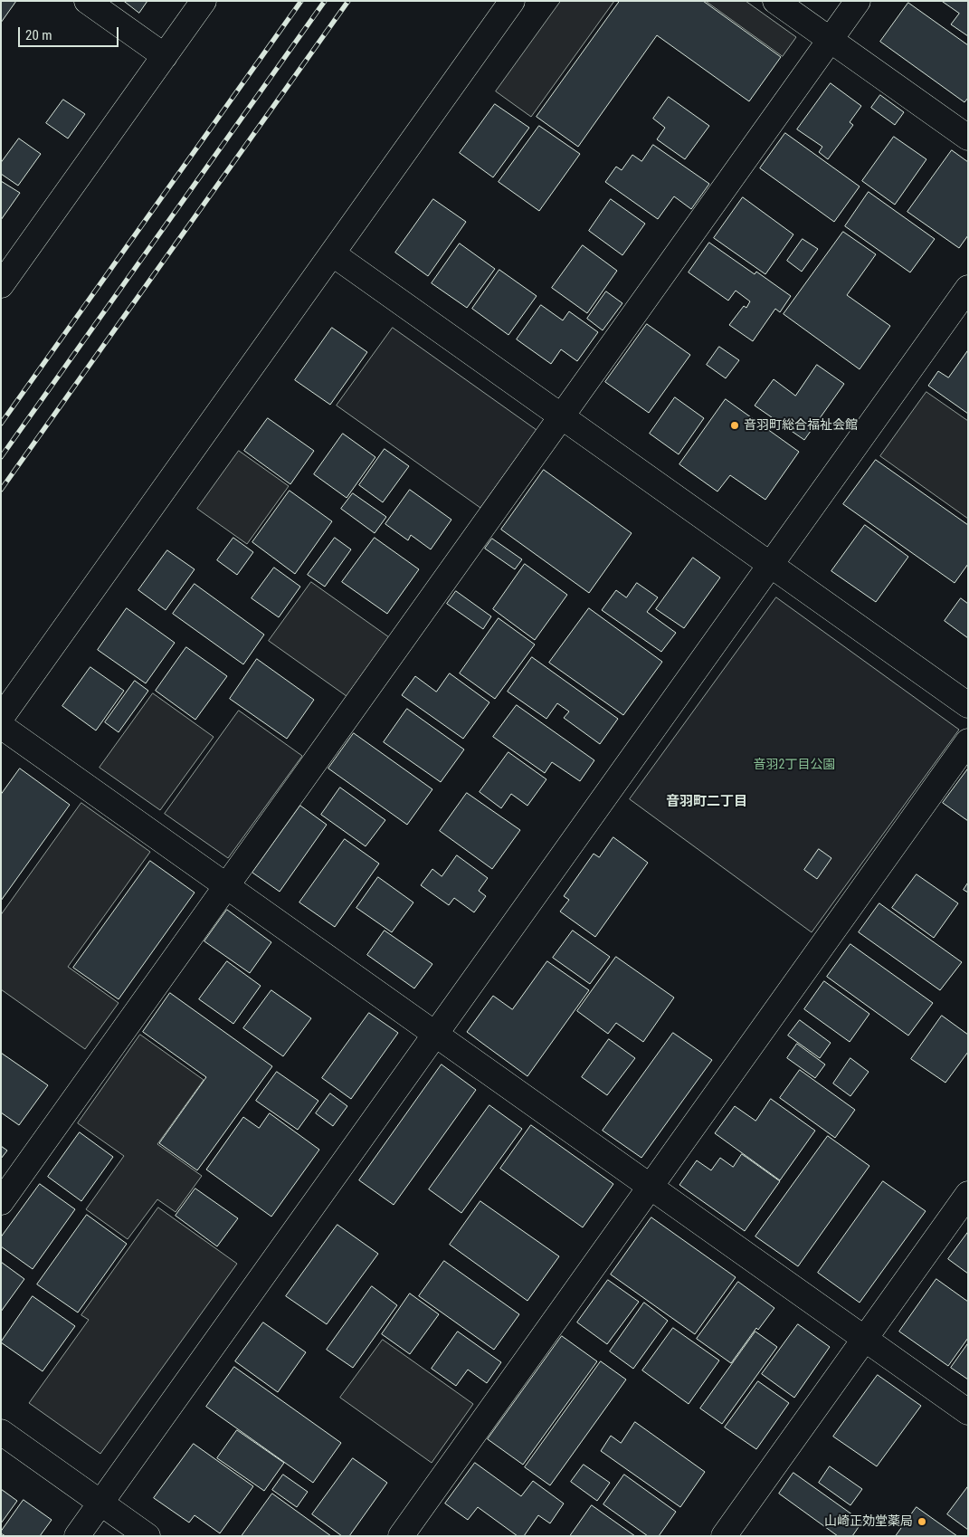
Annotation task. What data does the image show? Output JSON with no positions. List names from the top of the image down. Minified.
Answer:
{"districts":["音羽町二丁目"],"parks":["音羽2丁目公園"],"places":["音羽町総合福祉会館","山崎正効堂薬局"],"scale_bar":"20 m"}
